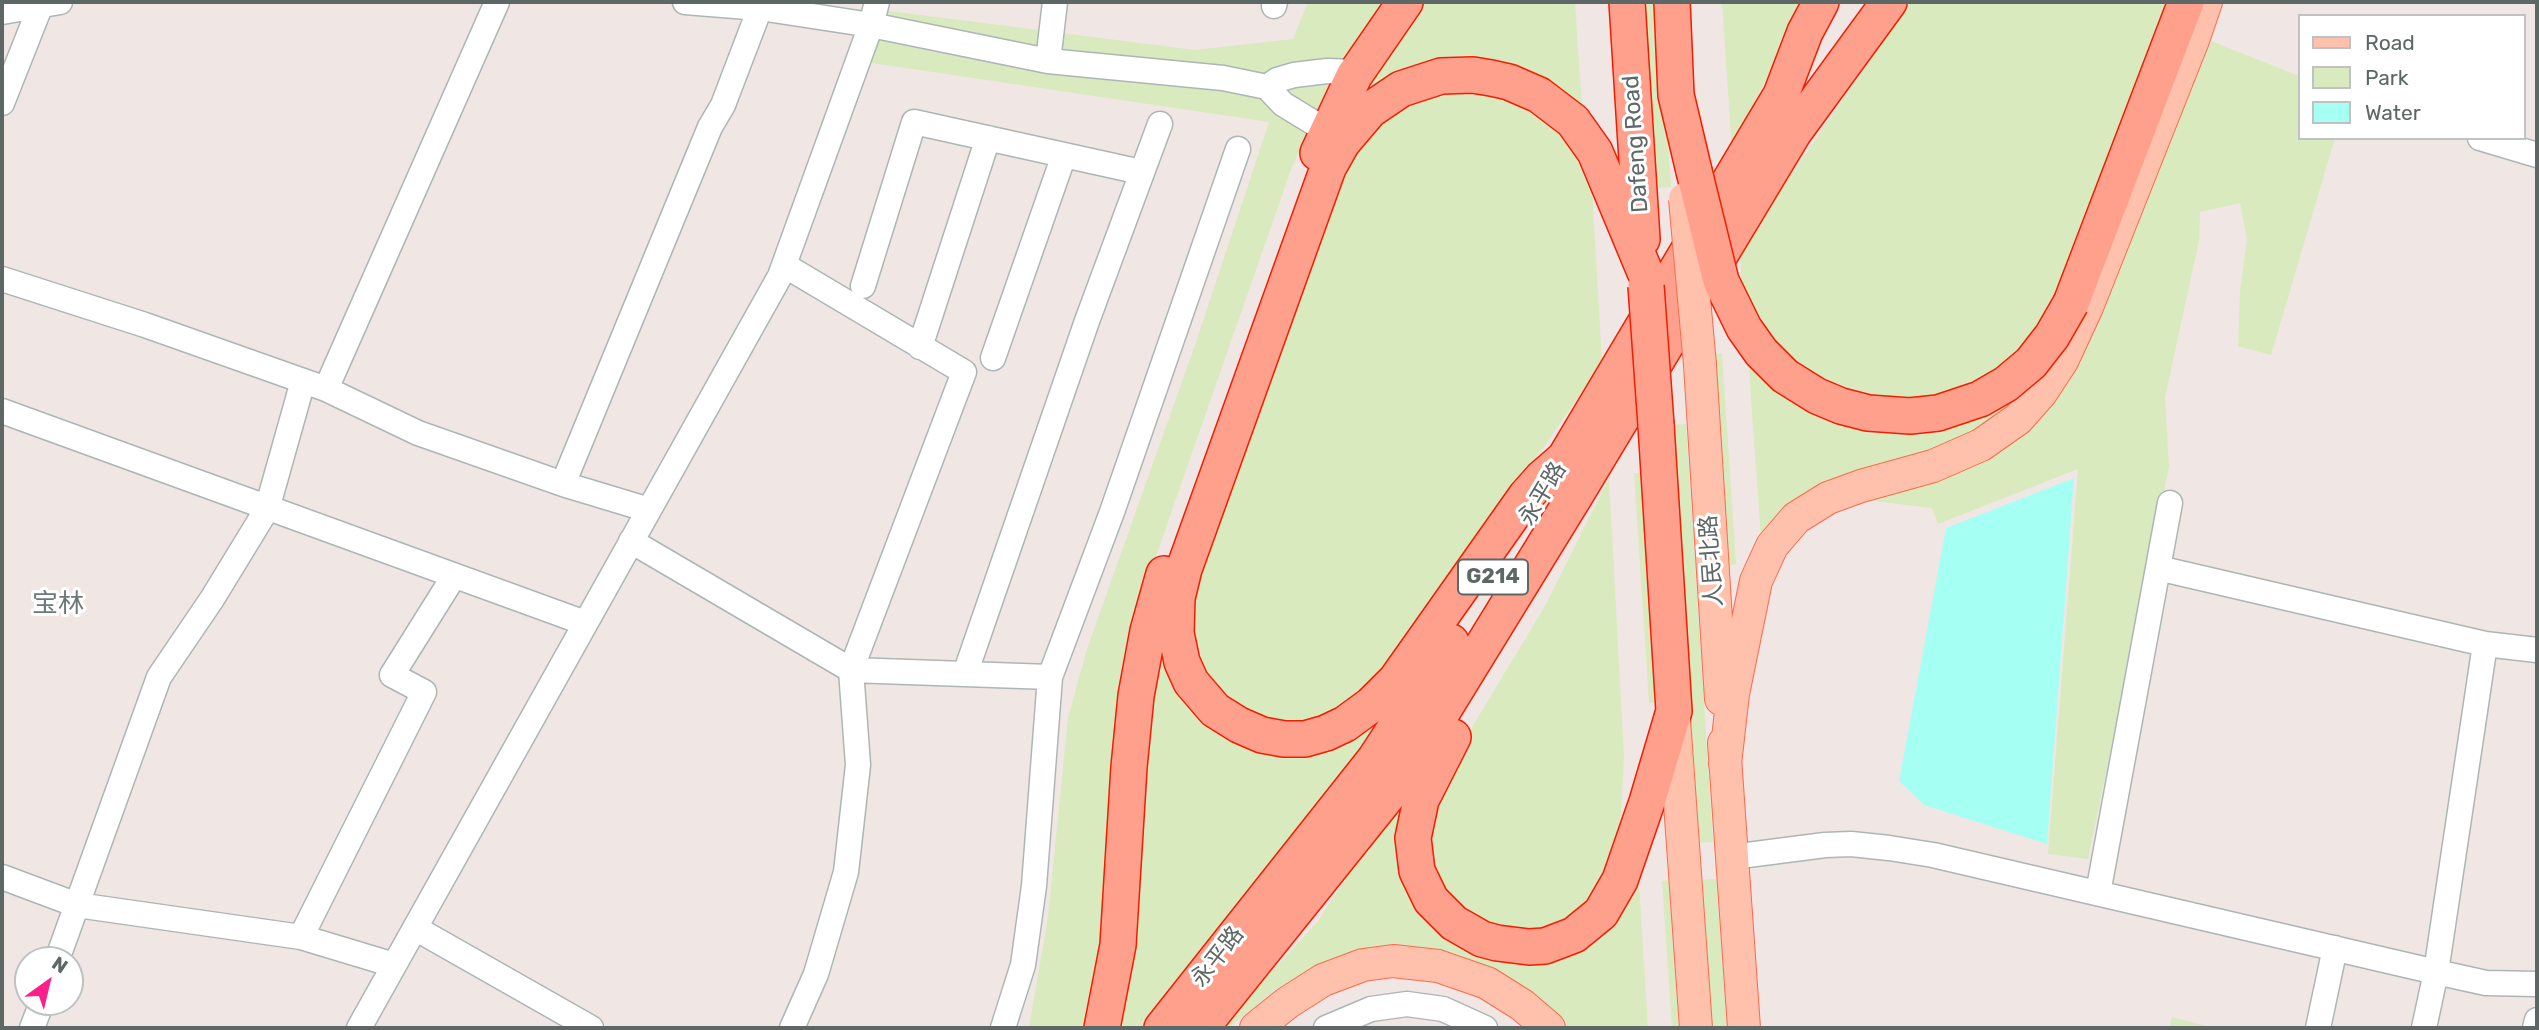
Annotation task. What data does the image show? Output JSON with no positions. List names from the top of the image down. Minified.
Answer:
{"streets":{"highway":["Dafeng Road","永平路","人民北路","G214"]},"crossings":[["Dafeng Road","人民北路"]],"districts":["宝林"],"legend":["Road","Park","Water"],"north":"top right"}
